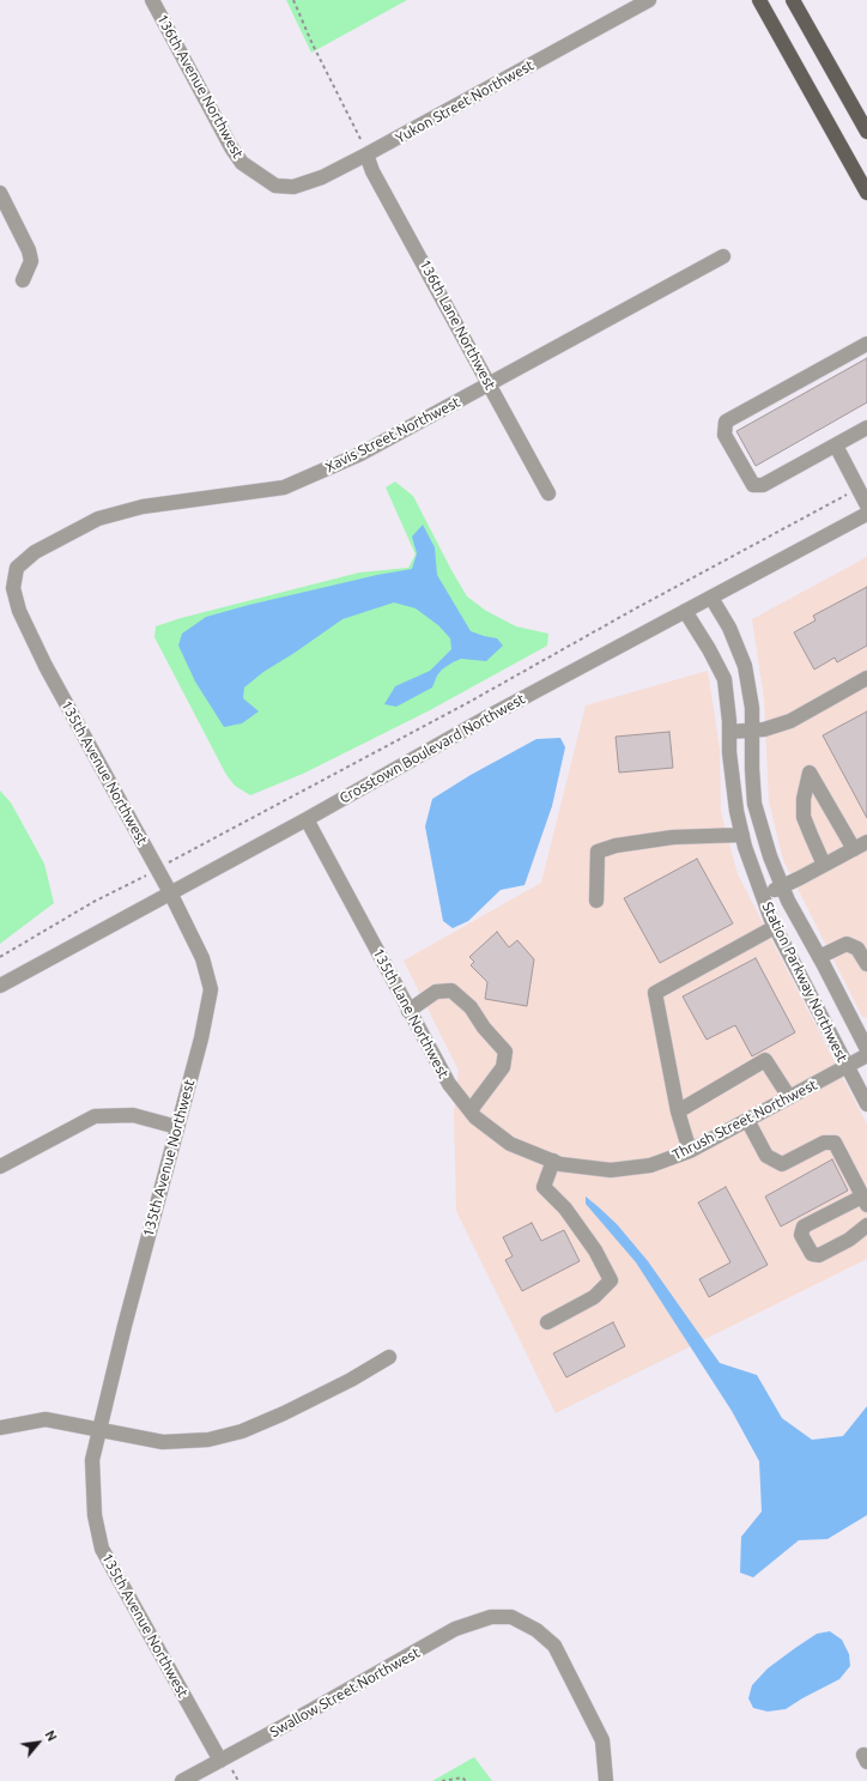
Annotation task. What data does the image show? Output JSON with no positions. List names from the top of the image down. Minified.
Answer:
{"streets":{"street":["136th Avenue Northwest","Yukon Street Northwest","136th Lane Northwest","Xavis Street Northwest","Crosstown Boulevard Northwest","135th Avenue Northwest","Station Parkway Northwest","135th Lane Northwest","Thrush Street Northwest","Swallow Street Northwest"]},"crossings":[["136th Avenue Northwest","Yukon Street Northwest"],["Yukon Street Northwest","136th Lane Northwest"],["136th Lane Northwest","Xavis Street Northwest"],["Xavis Street Northwest","135th Avenue Northwest"],["Crosstown Boulevard Northwest","135th Avenue Northwest"],["Crosstown Boulevard Northwest","Station Parkway Northwest"],["Crosstown Boulevard Northwest","135th Lane Northwest"],["135th Avenue Northwest","Swallow Street Northwest"],["Station Parkway Northwest","Thrush Street Northwest"],["135th Lane Northwest","Thrush Street Northwest"]],"north":"top right"}
